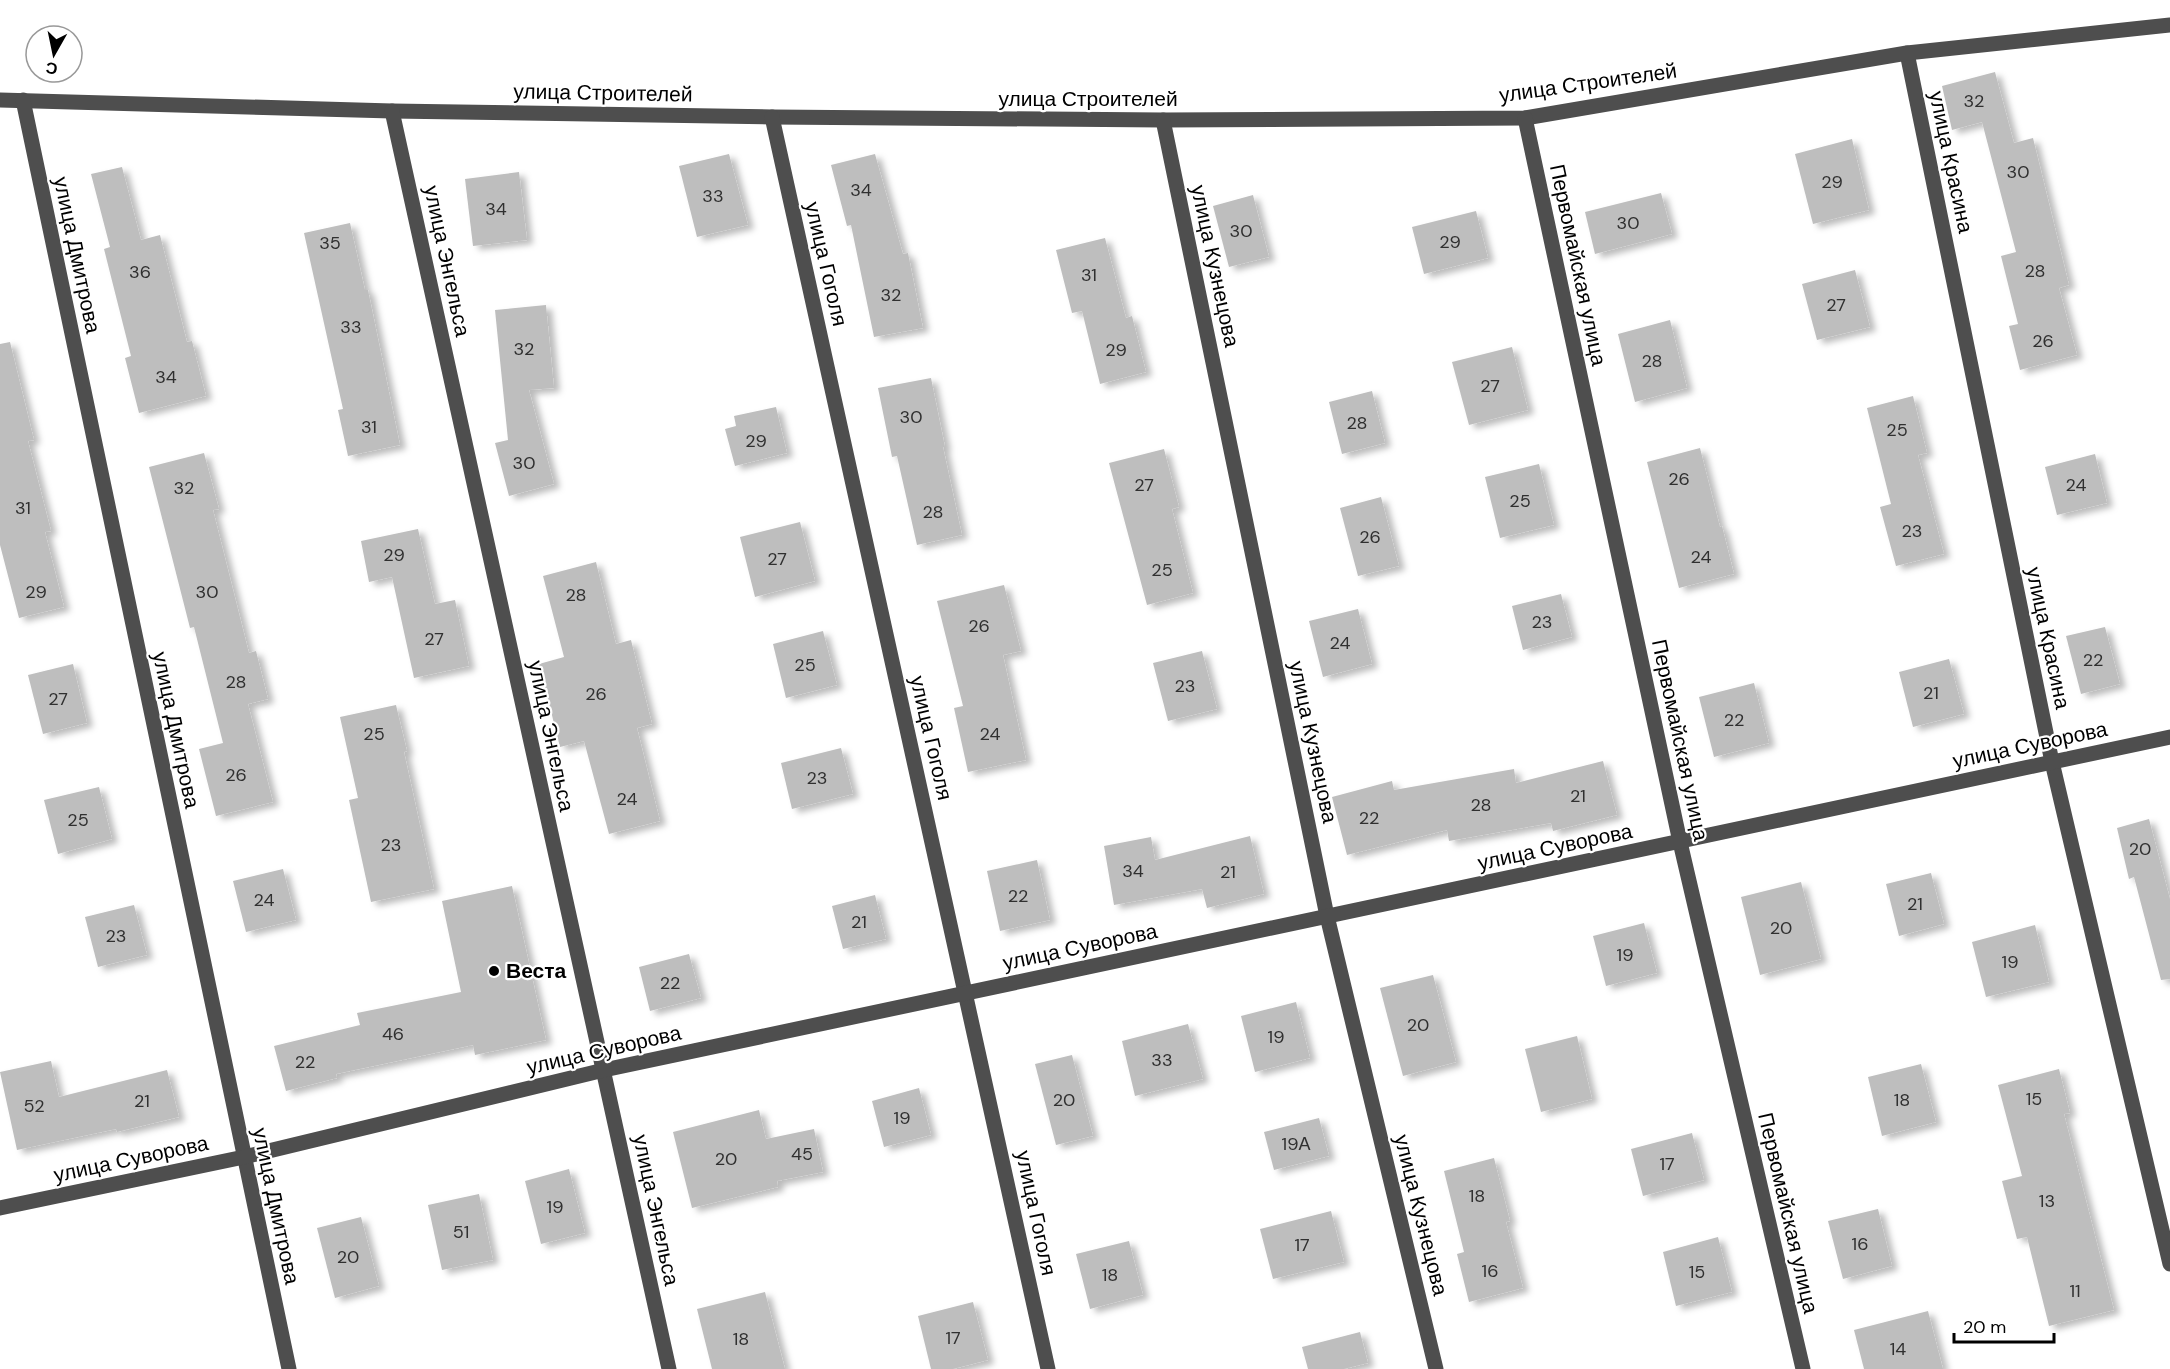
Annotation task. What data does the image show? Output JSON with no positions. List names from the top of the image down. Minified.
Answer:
{"streets":{"street":["улица Строителей","улица Красина","улица Дмитрова","улица Энгельса","улица Гоголя","Первомайская улица","улица Кузнецова","улица Суворова"]},"crossings":[["улица Строителей","улица Красина"],["улица Строителей","улица Дмитрова"],["улица Строителей","улица Энгельса"],["улица Строителей","улица Гоголя"],["улица Строителей","Первомайская улица"],["улица Строителей","улица Кузнецова"],["улица Красина","улица Суворова"],["улица Дмитрова","улица Суворова"],["улица Энгельса","улица Суворова"],["улица Гоголя","улица Суворова"],["Первомайская улица","улица Суворова"],["улица Кузнецова","улица Суворова"]],"places":["Веста"],"house_numbers":["32","30","29","34","33","34","30","30","29","35","28","36","31","32","27","33","26","32","29","28","34","27","30","28","31","25","29","30","26","27","24","32","25","31","28","23","26","29","24","27","25","29","30","28","23","26","27","24","22","25","28","23","21","26","27","22","25","24","26","23","21","24","28","22","25","23","20","34","21","22","24","21","21","20","23","19","19","22","20","46","19","33","22","15","20","18","21","52","19","19А","45","20","17","18","13","19","51","16","17","20","16","15","18","11","17","18","14"],"scale_bar":"20 m","north":"bottom"}
